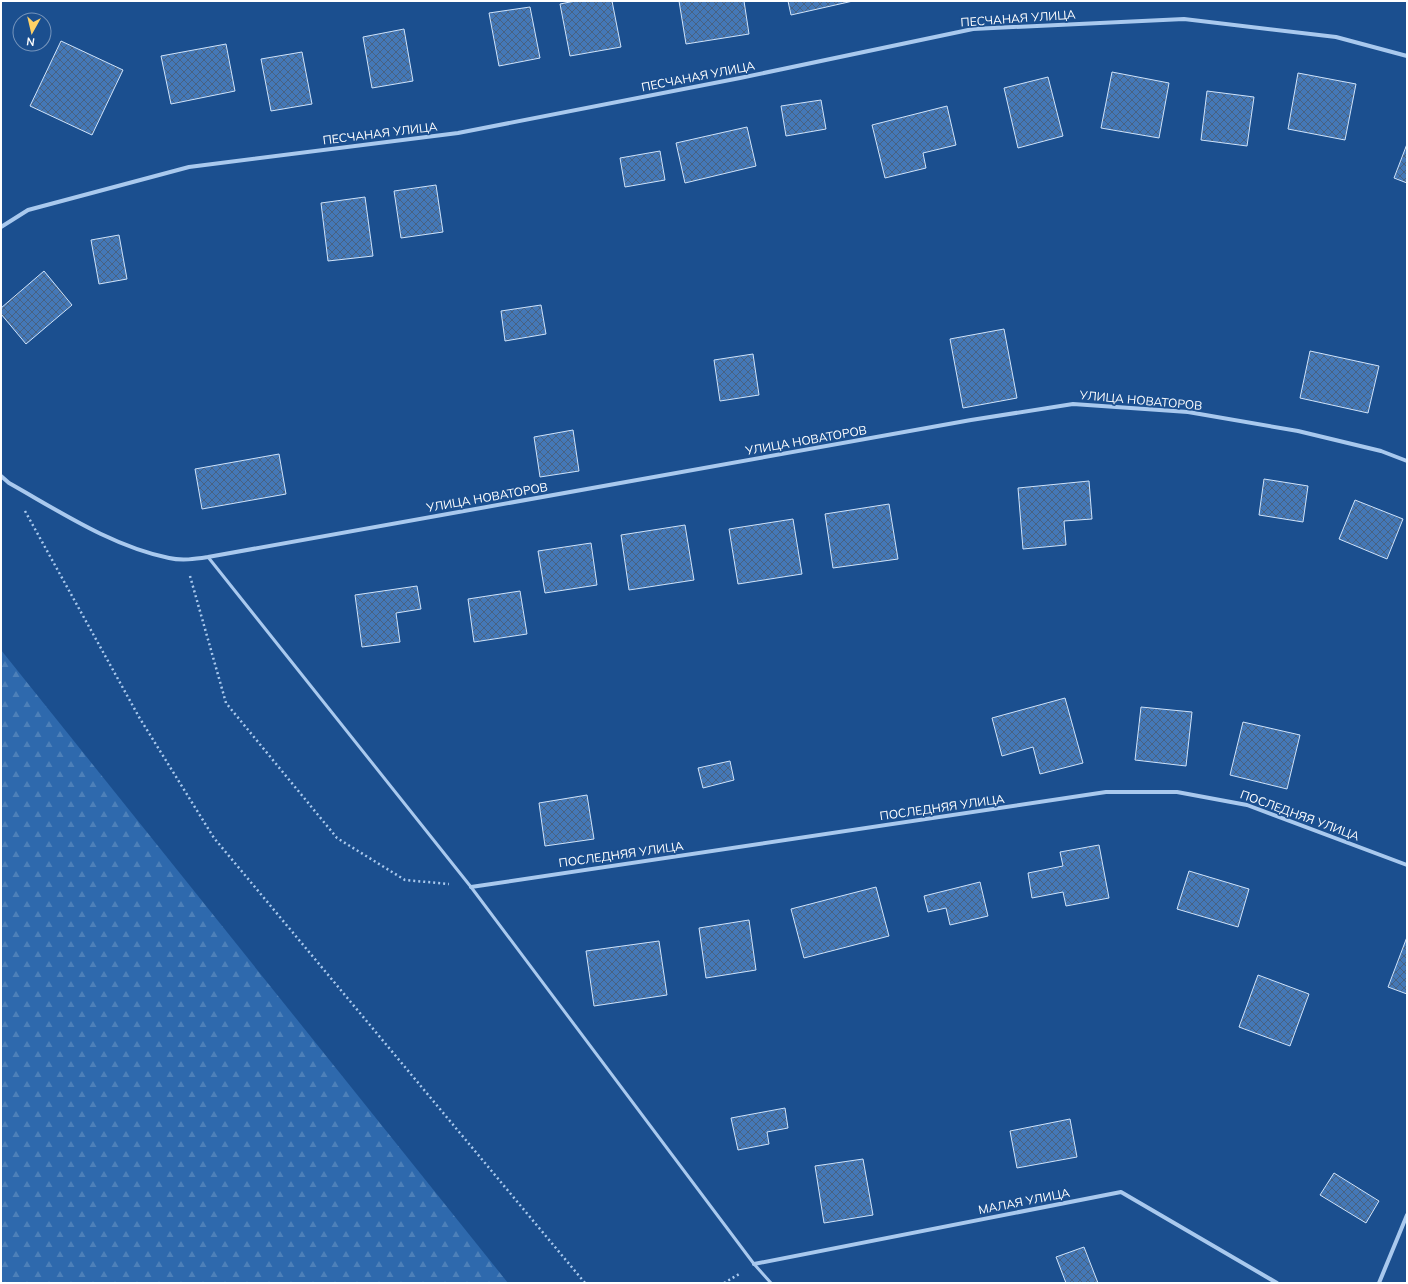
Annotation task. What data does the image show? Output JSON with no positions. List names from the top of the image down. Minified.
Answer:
{"streets":{"street":["ПЕСЧАНАЯ УЛИЦА","УЛИЦА НОВАТОРОВ","ПОСЛЕДНЯЯ УЛИЦА","МАЛАЯ УЛИЦА"]},"north":"bottom"}
